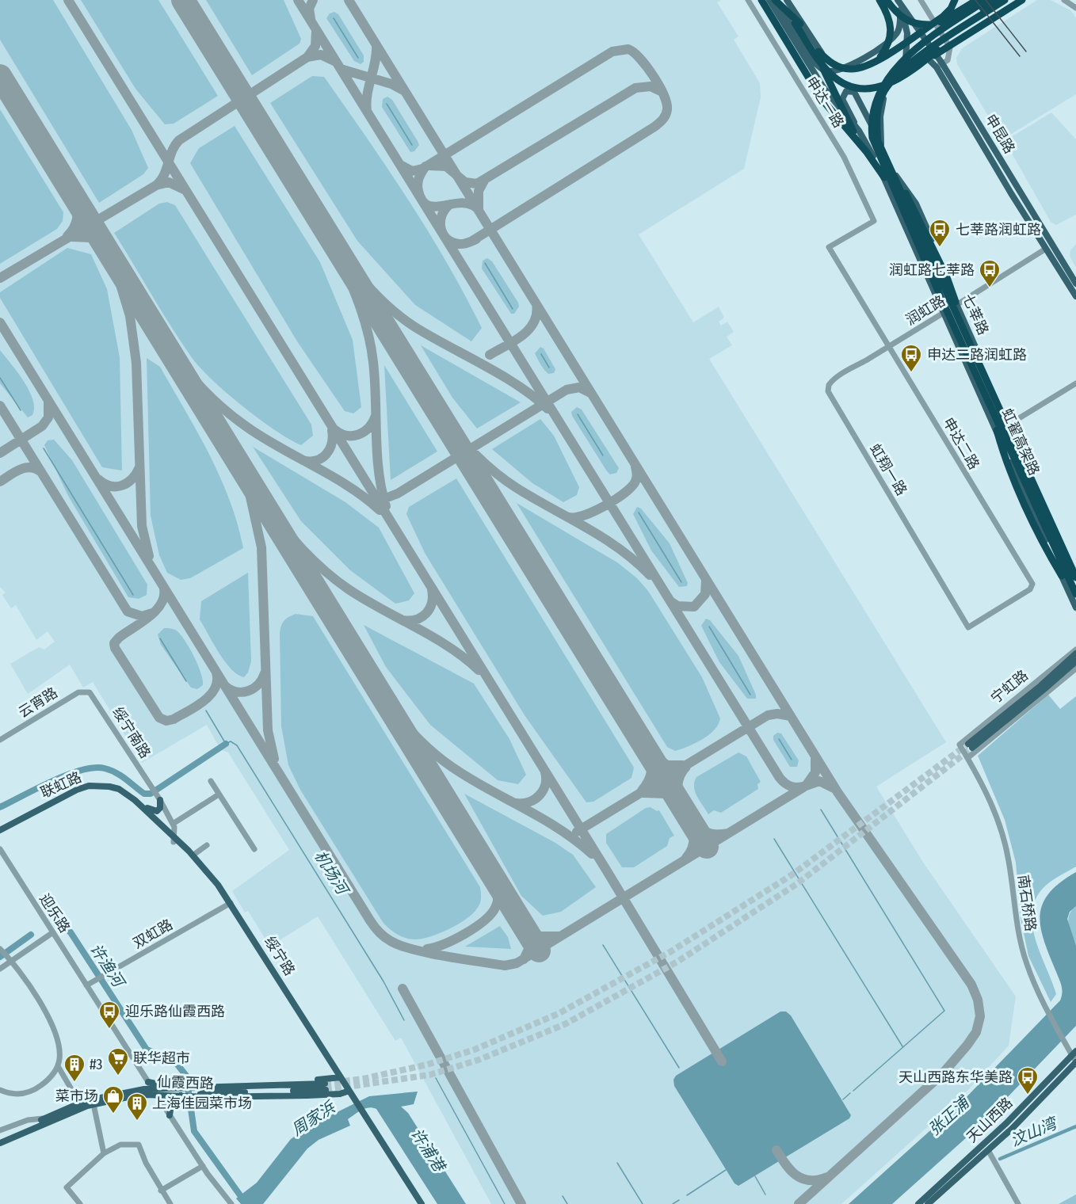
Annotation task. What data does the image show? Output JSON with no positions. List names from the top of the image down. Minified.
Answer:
{"streets":{"highway":["虹翟高架路"],"main road":["申昆路","七莘路","宁虹路","联虹路","绥宁路","仙霞西路","天山西路"],"street":["申达一路","润虹路","申达二路","虹翔一路","云宵路","绥宁南路","南石桥路","迎乐路","双虹路"]},"crossings":[["申达一路","申达二路"],["申昆路","润虹路"],["润虹路","七莘路"],["润虹路","申达二路"],["润虹路","虹翔一路"],["七莘路","虹翟高架路"],["申达二路","虹翔一路"],["宁虹路","南石桥路"],["云宵路","绥宁南路"],["绥宁南路","联虹路"],["绥宁南路","绥宁路"],["联虹路","绥宁路"],["南石桥路","天山西路"],["迎乐路","双虹路"],["迎乐路","仙霞西路"],["双虹路","绥宁路"],["绥宁路","仙霞西路"]],"water":["机场河","许渔河","张正浦","周家浜","汶山湾","许浦港"],"places":{"bus stop":["七莘路润虹路","润虹路七莘路","申达二路润虹路","迎乐路仙霞西路","天山西路东华美路"],"supermarket":["联华超市"],"building":["#3","上海佳园菜市场"],"shop":["菜市场"]}}
